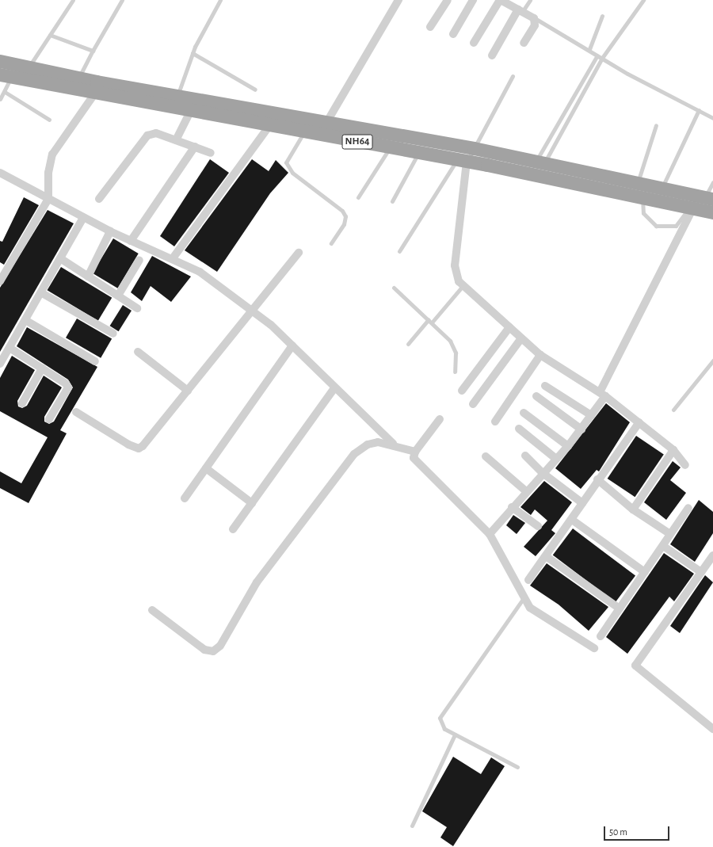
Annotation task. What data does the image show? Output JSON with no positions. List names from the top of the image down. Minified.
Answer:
{"streets":{"highway":["NH64"]},"scale_bar":"50 m"}
